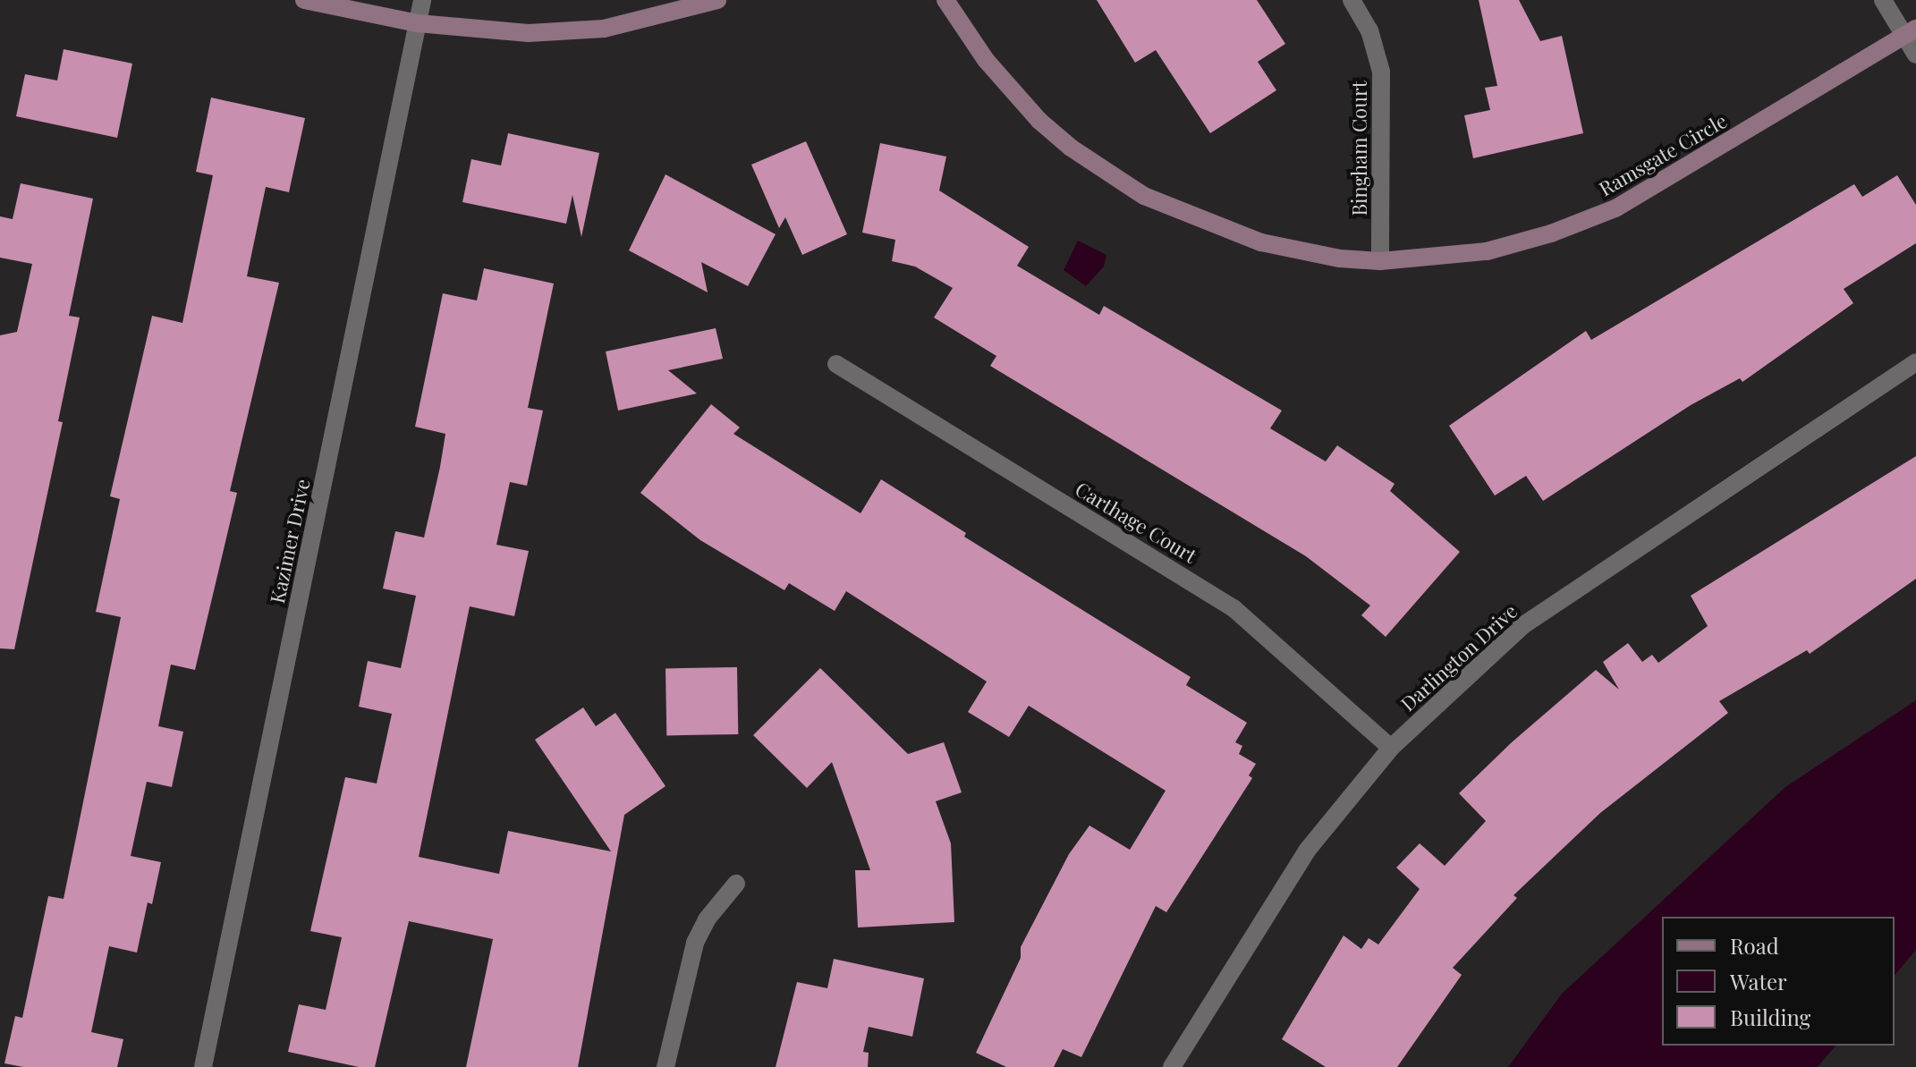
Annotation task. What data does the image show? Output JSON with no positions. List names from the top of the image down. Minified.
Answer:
{"streets":{"street":["Bingham Court","Ramsgate Circle","Carthage Court","Kazimer Drive","Darlington Drive"]},"crossings":[["Bingham Court","Ramsgate Circle"],["Carthage Court","Darlington Drive"]],"legend":["Road","Water","Building"]}
